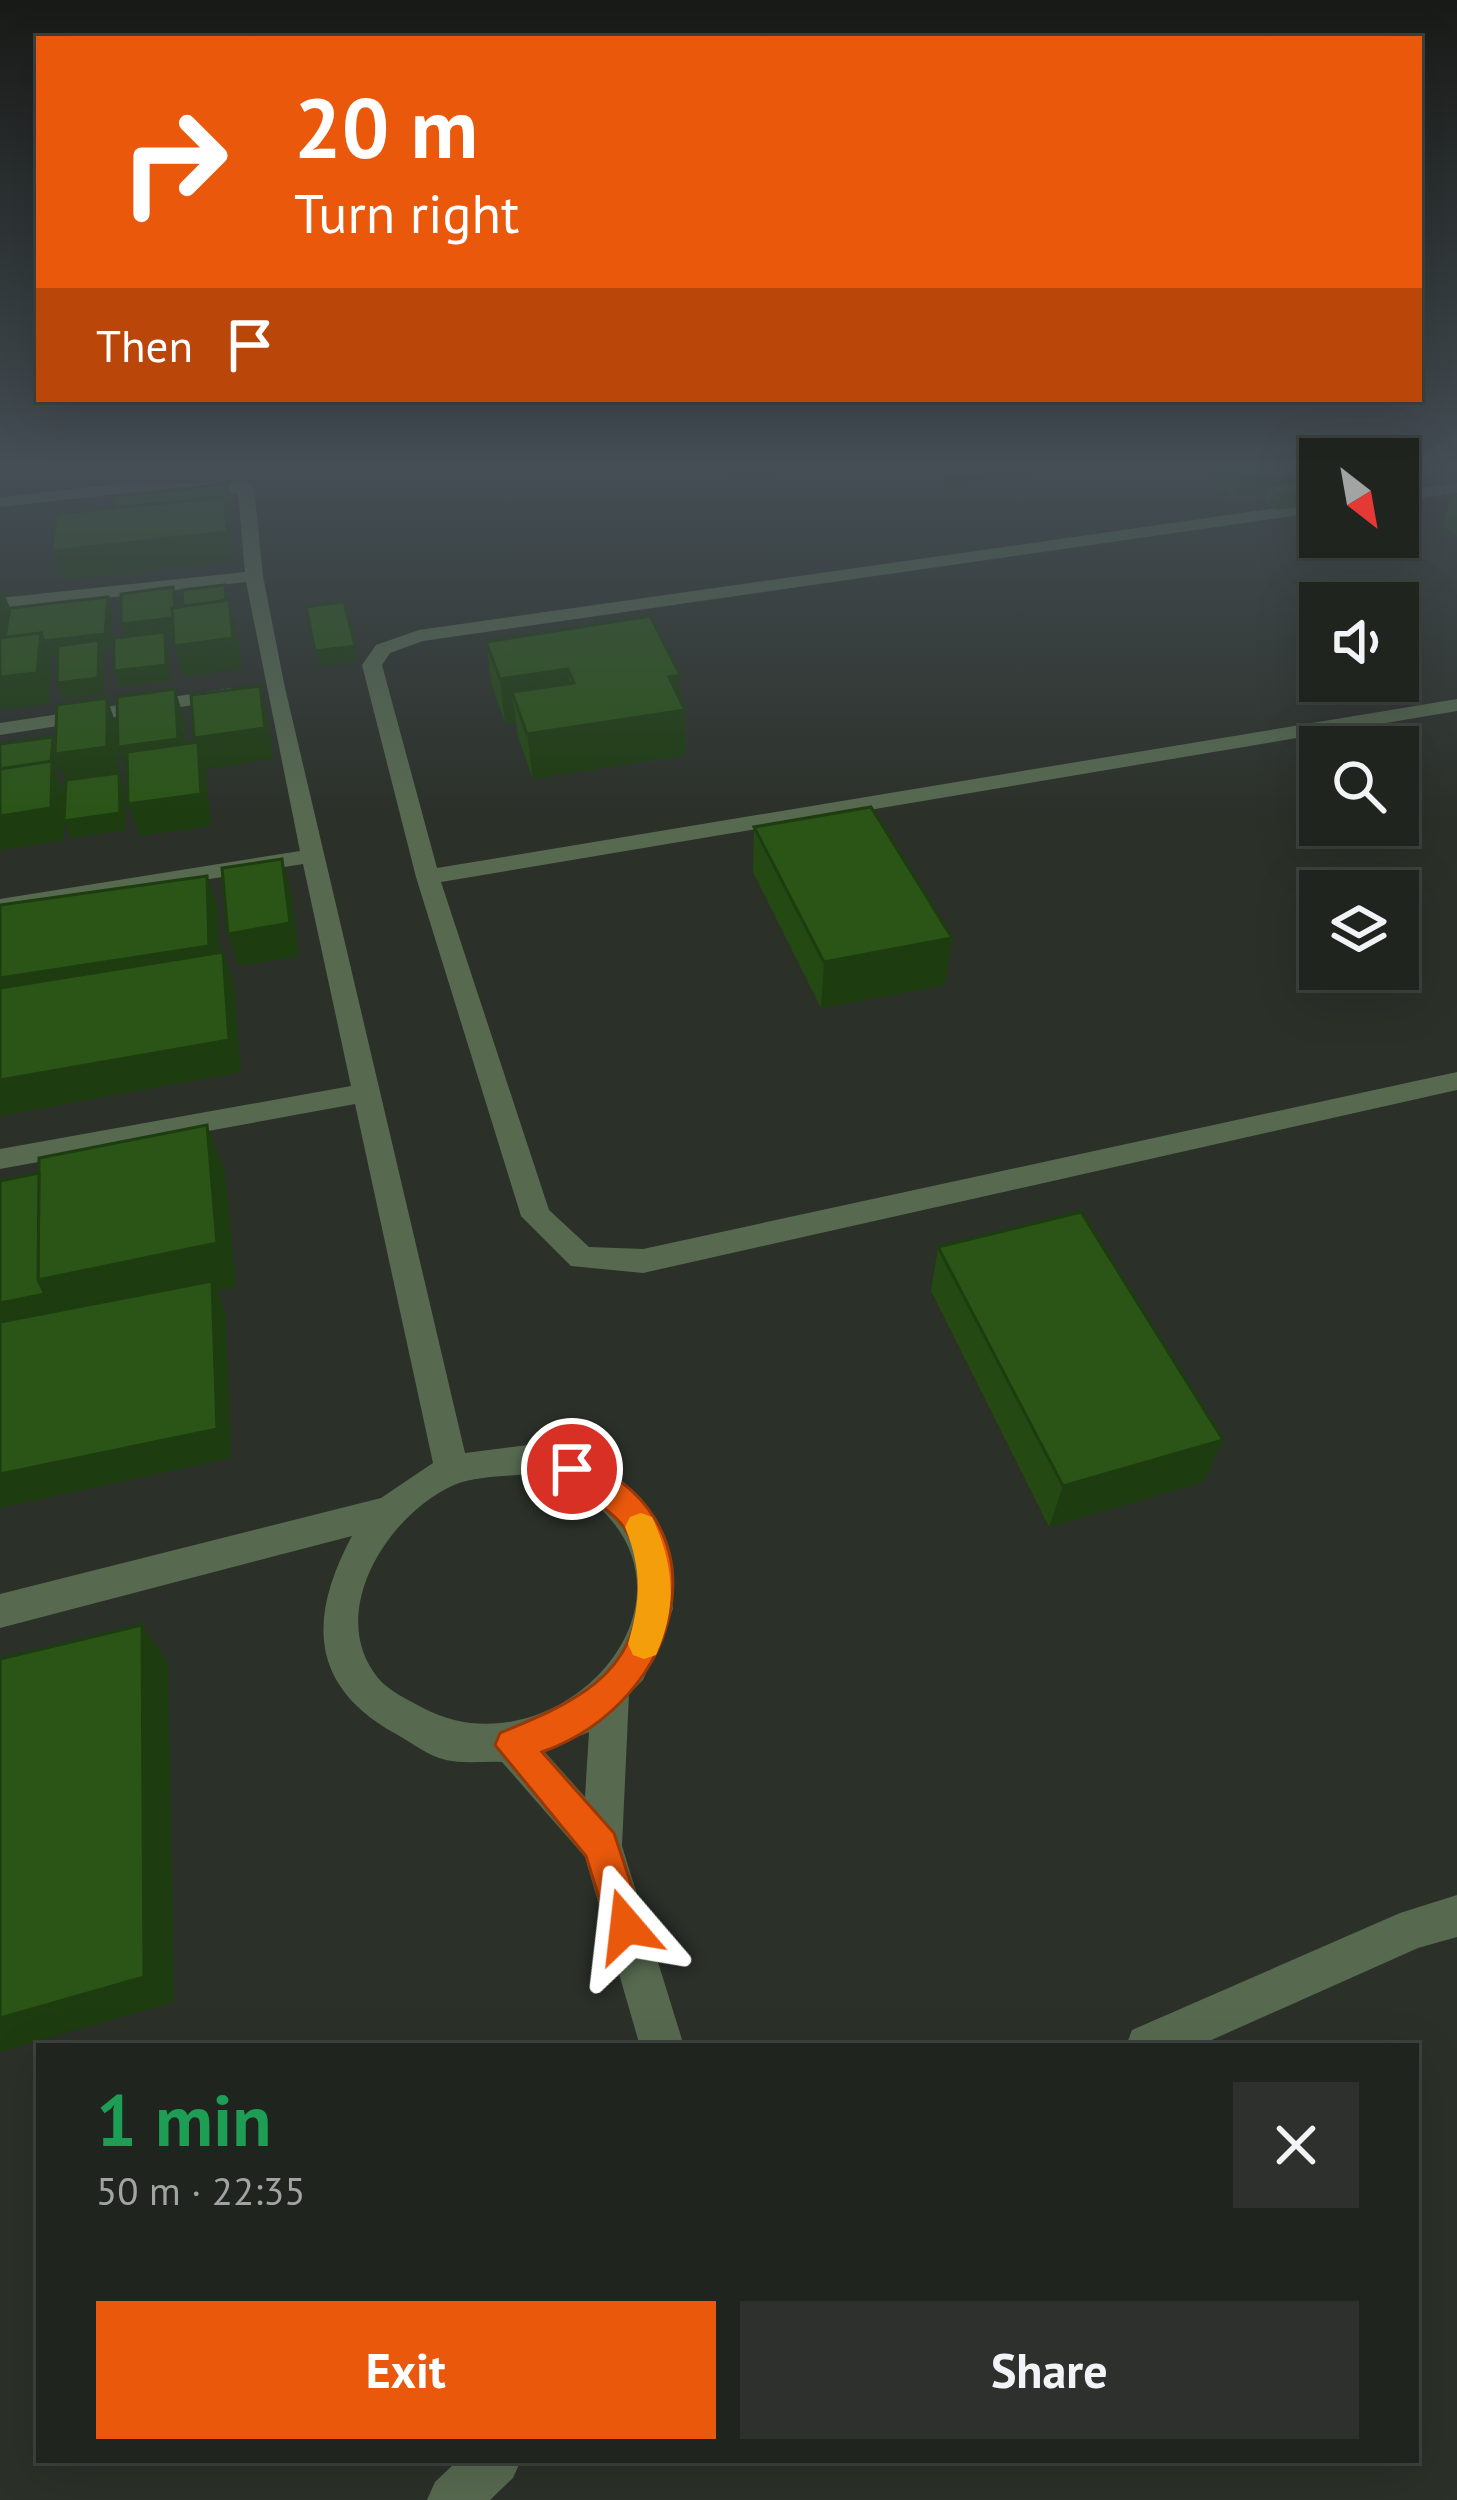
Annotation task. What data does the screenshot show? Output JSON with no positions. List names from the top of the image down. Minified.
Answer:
{"north":"bottom right","page":{"turn":["20 m","Turn right"],"then":"Then","heading":["1 min","50 m · 22:35"],"buttons":["Exit","Share"]}}
